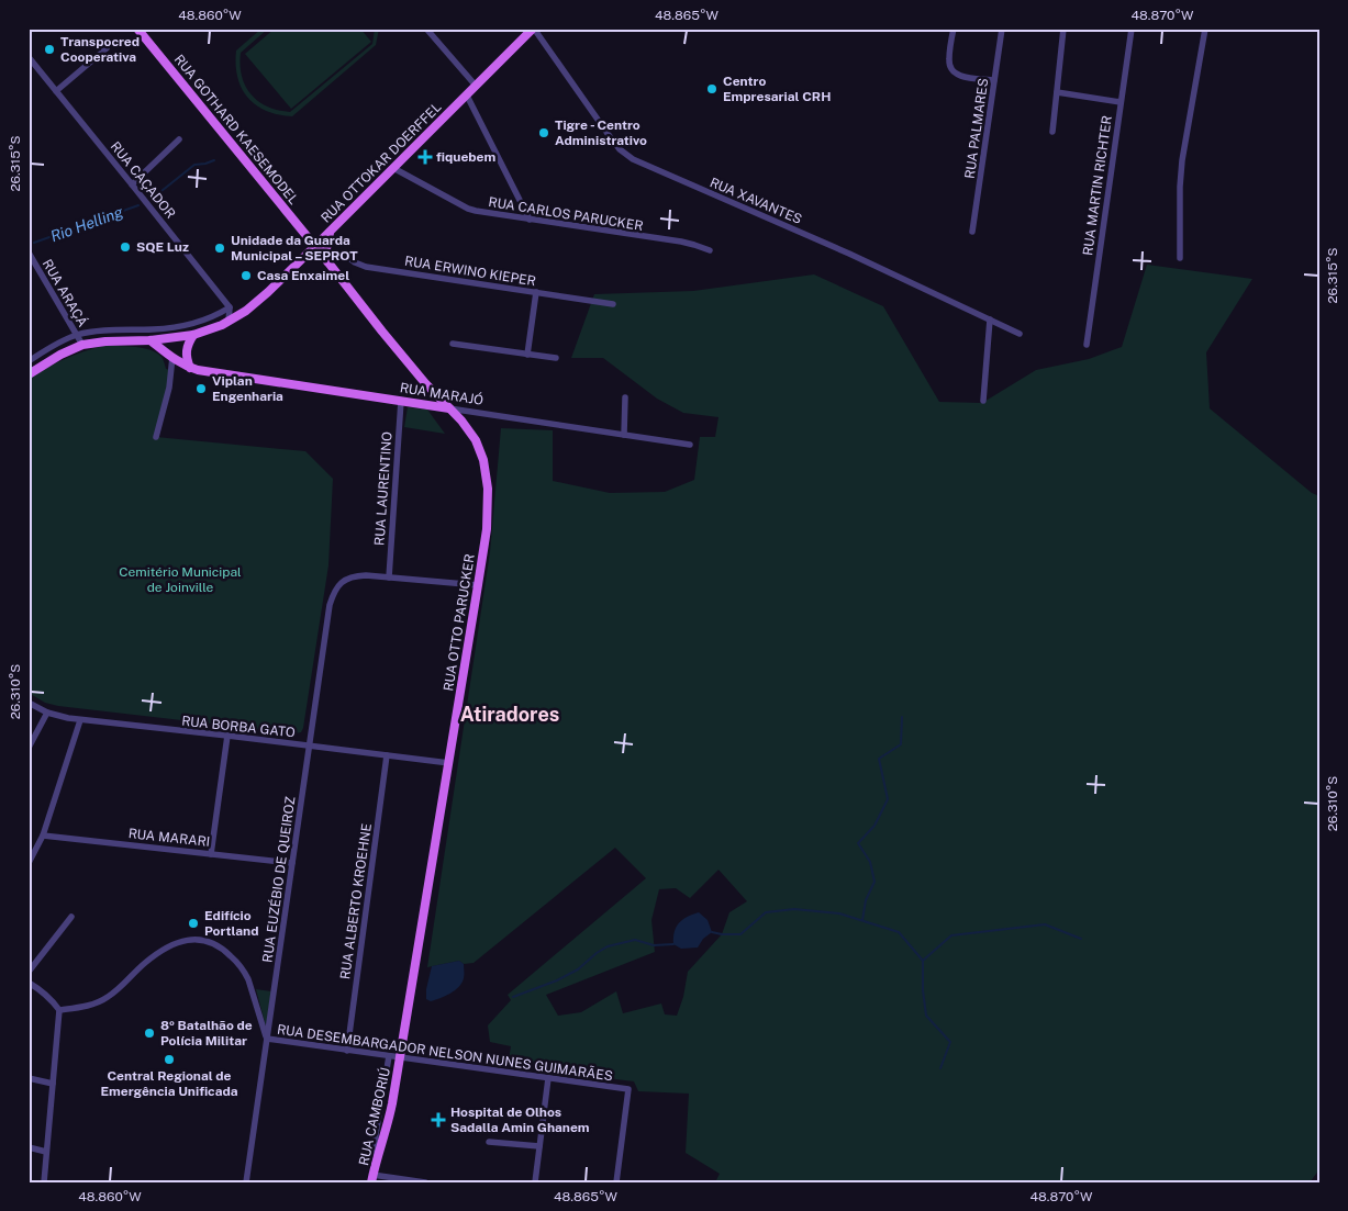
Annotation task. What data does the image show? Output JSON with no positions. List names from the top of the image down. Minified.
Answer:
{"streets":{"main road":["RUA GOTHARD KAESEMODEL","RUA OTTOKAR DOERFFEL","RUA MARAJÓ","RUA OTTO PARUCKER","RUA CAMBORIÚ"],"street":["RUA PALMARES","RUA CAÇADOR","RUA MARTIN RICHTER","RUA XAVANTES","RUA CARLOS PARUCKER","RUA ERWINO KIEPER","RUA ARAÇÁ","RUA LAURENTINO","RUA BORBA GATO","RUA MARARI","RUA EUZÉBIO DE QUEIROZ","RUA ALBERTO KROEHNE","RUA DESEMBARGADOR NELSON NUNES GUIMARÃES"]},"crossings":[["RUA GOTHARD KAESEMODEL","RUA OTTOKAR DOERFFEL"],["RUA GOTHARD KAESEMODEL","RUA OTTO PARUCKER"],["RUA OTTOKAR DOERFFEL","RUA XAVANTES"],["RUA OTTOKAR DOERFFEL","RUA CARLOS PARUCKER"],["RUA OTTOKAR DOERFFEL","RUA ARAÇÁ"],["RUA OTTOKAR DOERFFEL","RUA MARAJÓ"],["RUA OTTOKAR DOERFFEL","RUA OTTO PARUCKER"],["RUA ERWINO KIEPER","RUA OTTO PARUCKER"],["RUA MARAJÓ","RUA LAURENTINO"],["RUA MARAJÓ","RUA OTTO PARUCKER"],["RUA LAURENTINO","RUA EUZÉBIO DE QUEIROZ"],["RUA OTTO PARUCKER","RUA BORBA GATO"],["RUA OTTO PARUCKER","RUA DESEMBARGADOR NELSON NUNES GUIMARÃES"],["RUA OTTO PARUCKER","RUA CAMBORIÚ"],["RUA BORBA GATO","RUA EUZÉBIO DE QUEIROZ"],["RUA BORBA GATO","RUA ALBERTO KROEHNE"],["RUA MARARI","RUA EUZÉBIO DE QUEIROZ"],["RUA EUZÉBIO DE QUEIROZ","RUA DESEMBARGADOR NELSON NUNES GUIMARÃES"],["RUA ALBERTO KROEHNE","RUA DESEMBARGADOR NELSON NUNES GUIMARÃES"],["RUA DESEMBARGADOR NELSON NUNES GUIMARÃES","RUA CAMBORIÚ"]],"districts":["Atiradores"],"water":["Rio Helling"],"parks":["Cemitério Municipal de Joinville"],"places":{"other":["Transpocred Cooperativa","Centro Empresarial CRH","Tigre - Centro Administrativo","SQE Luz","Unidade da Guarda Municipal – SEPROT","Casa Enxaimel","Viplan Engenharia","Edifício Portland","8º Batalhão de Polícia Militar","Central Regional de Emergência Unificada"],"health":["fiquebem","Hospital de Olhos Sadalla Amin Ghanem"]},"coordinates":["48.860°W","48.865°W","48.870°W","26.315°S","26.310°S"]}
